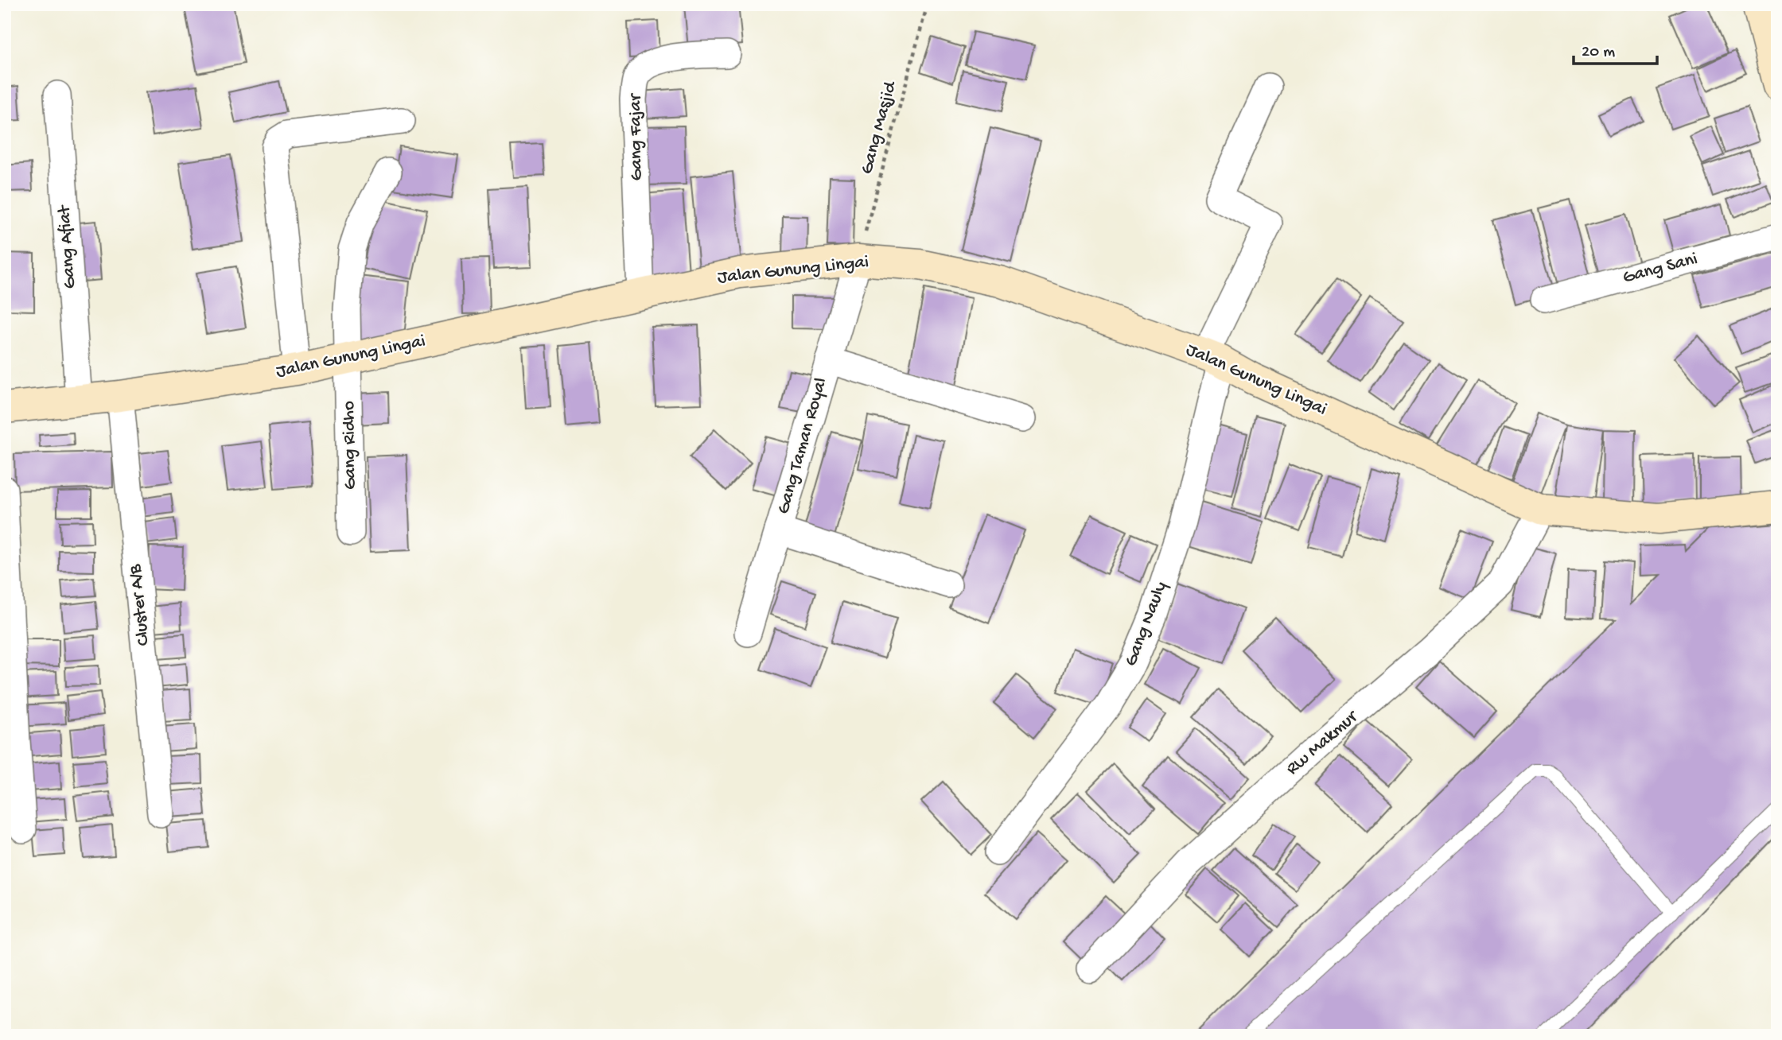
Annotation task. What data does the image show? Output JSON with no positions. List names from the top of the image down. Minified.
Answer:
{"streets":{"street":["Gang Fajar","Gang Afiat","Gang Sani","Jalan Gunung Lingai","Gang Ridho","Gang Taman Royal","Cluster A/B","Gang Nauly","Rw Makmur"],"path":["Gang Masjid"]},"crossings":[["Gang Masjid","Jalan Gunung Lingai"],["Gang Masjid","Gang Taman Royal"],["Gang Fajar","Jalan Gunung Lingai"],["Gang Afiat","Jalan Gunung Lingai"],["Jalan Gunung Lingai","Gang Ridho"],["Jalan Gunung Lingai","Gang Taman Royal"],["Jalan Gunung Lingai","Cluster A/B"],["Jalan Gunung Lingai","Gang Nauly"],["Jalan Gunung Lingai","Rw Makmur"]],"scale_bar":"20 m"}
